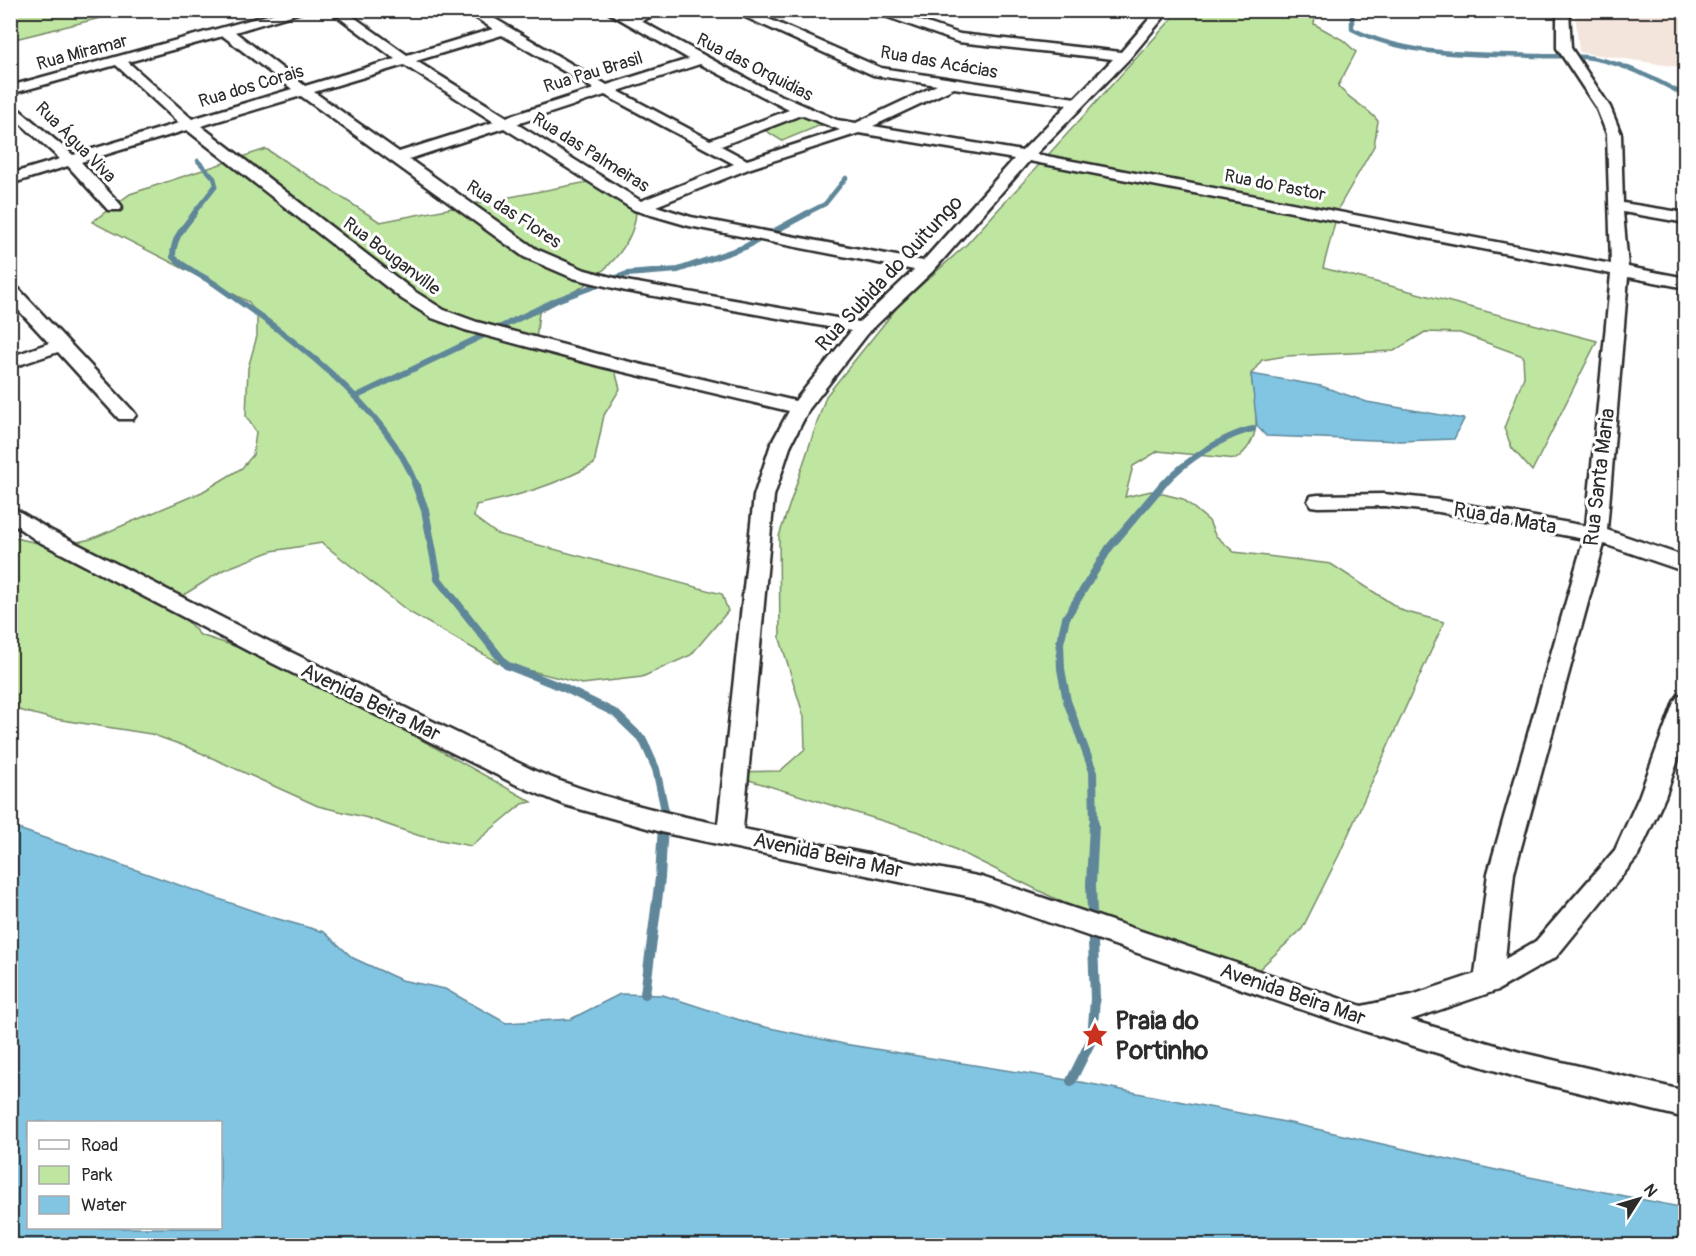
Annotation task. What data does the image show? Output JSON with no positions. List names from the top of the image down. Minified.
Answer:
{"streets":{"street":["Rua Miramar","Rua das Acácias","Rua das Orquidias","Rua Pau Brasil","Rua dos Corais","Rua Água Viva","Rua das Palmeiras","Rua do Pastor","Rua das Flores","Rua Bouganville","Rua Subida do Quitungo","Rua Santa Maria","Rua da Mata","Avenida Beira Mar"]},"crossings":[["Rua Miramar","Rua das Flores"],["Rua Miramar","Rua Bouganville"],["Rua das Acácias","Rua Subida do Quitungo"],["Rua das Orquidias","Rua Pau Brasil"],["Rua das Orquidias","Rua do Pastor"],["Rua Pau Brasil","Rua das Palmeiras"],["Rua Pau Brasil","Rua das Flores"],["Rua dos Corais","Rua Água Viva"],["Rua dos Corais","Rua das Palmeiras"],["Rua dos Corais","Rua das Flores"],["Rua dos Corais","Rua Bouganville"],["Rua das Palmeiras","Rua Subida do Quitungo"],["Rua do Pastor","Rua Subida do Quitungo"],["Rua do Pastor","Rua Santa Maria"],["Rua das Flores","Rua Subida do Quitungo"],["Rua Bouganville","Rua Subida do Quitungo"],["Rua Subida do Quitungo","Avenida Beira Mar"],["Rua Santa Maria","Rua da Mata"]],"places":{"place":["Praia do Portinho"]},"legend":["Road","Park","Water"],"north":"top right"}
